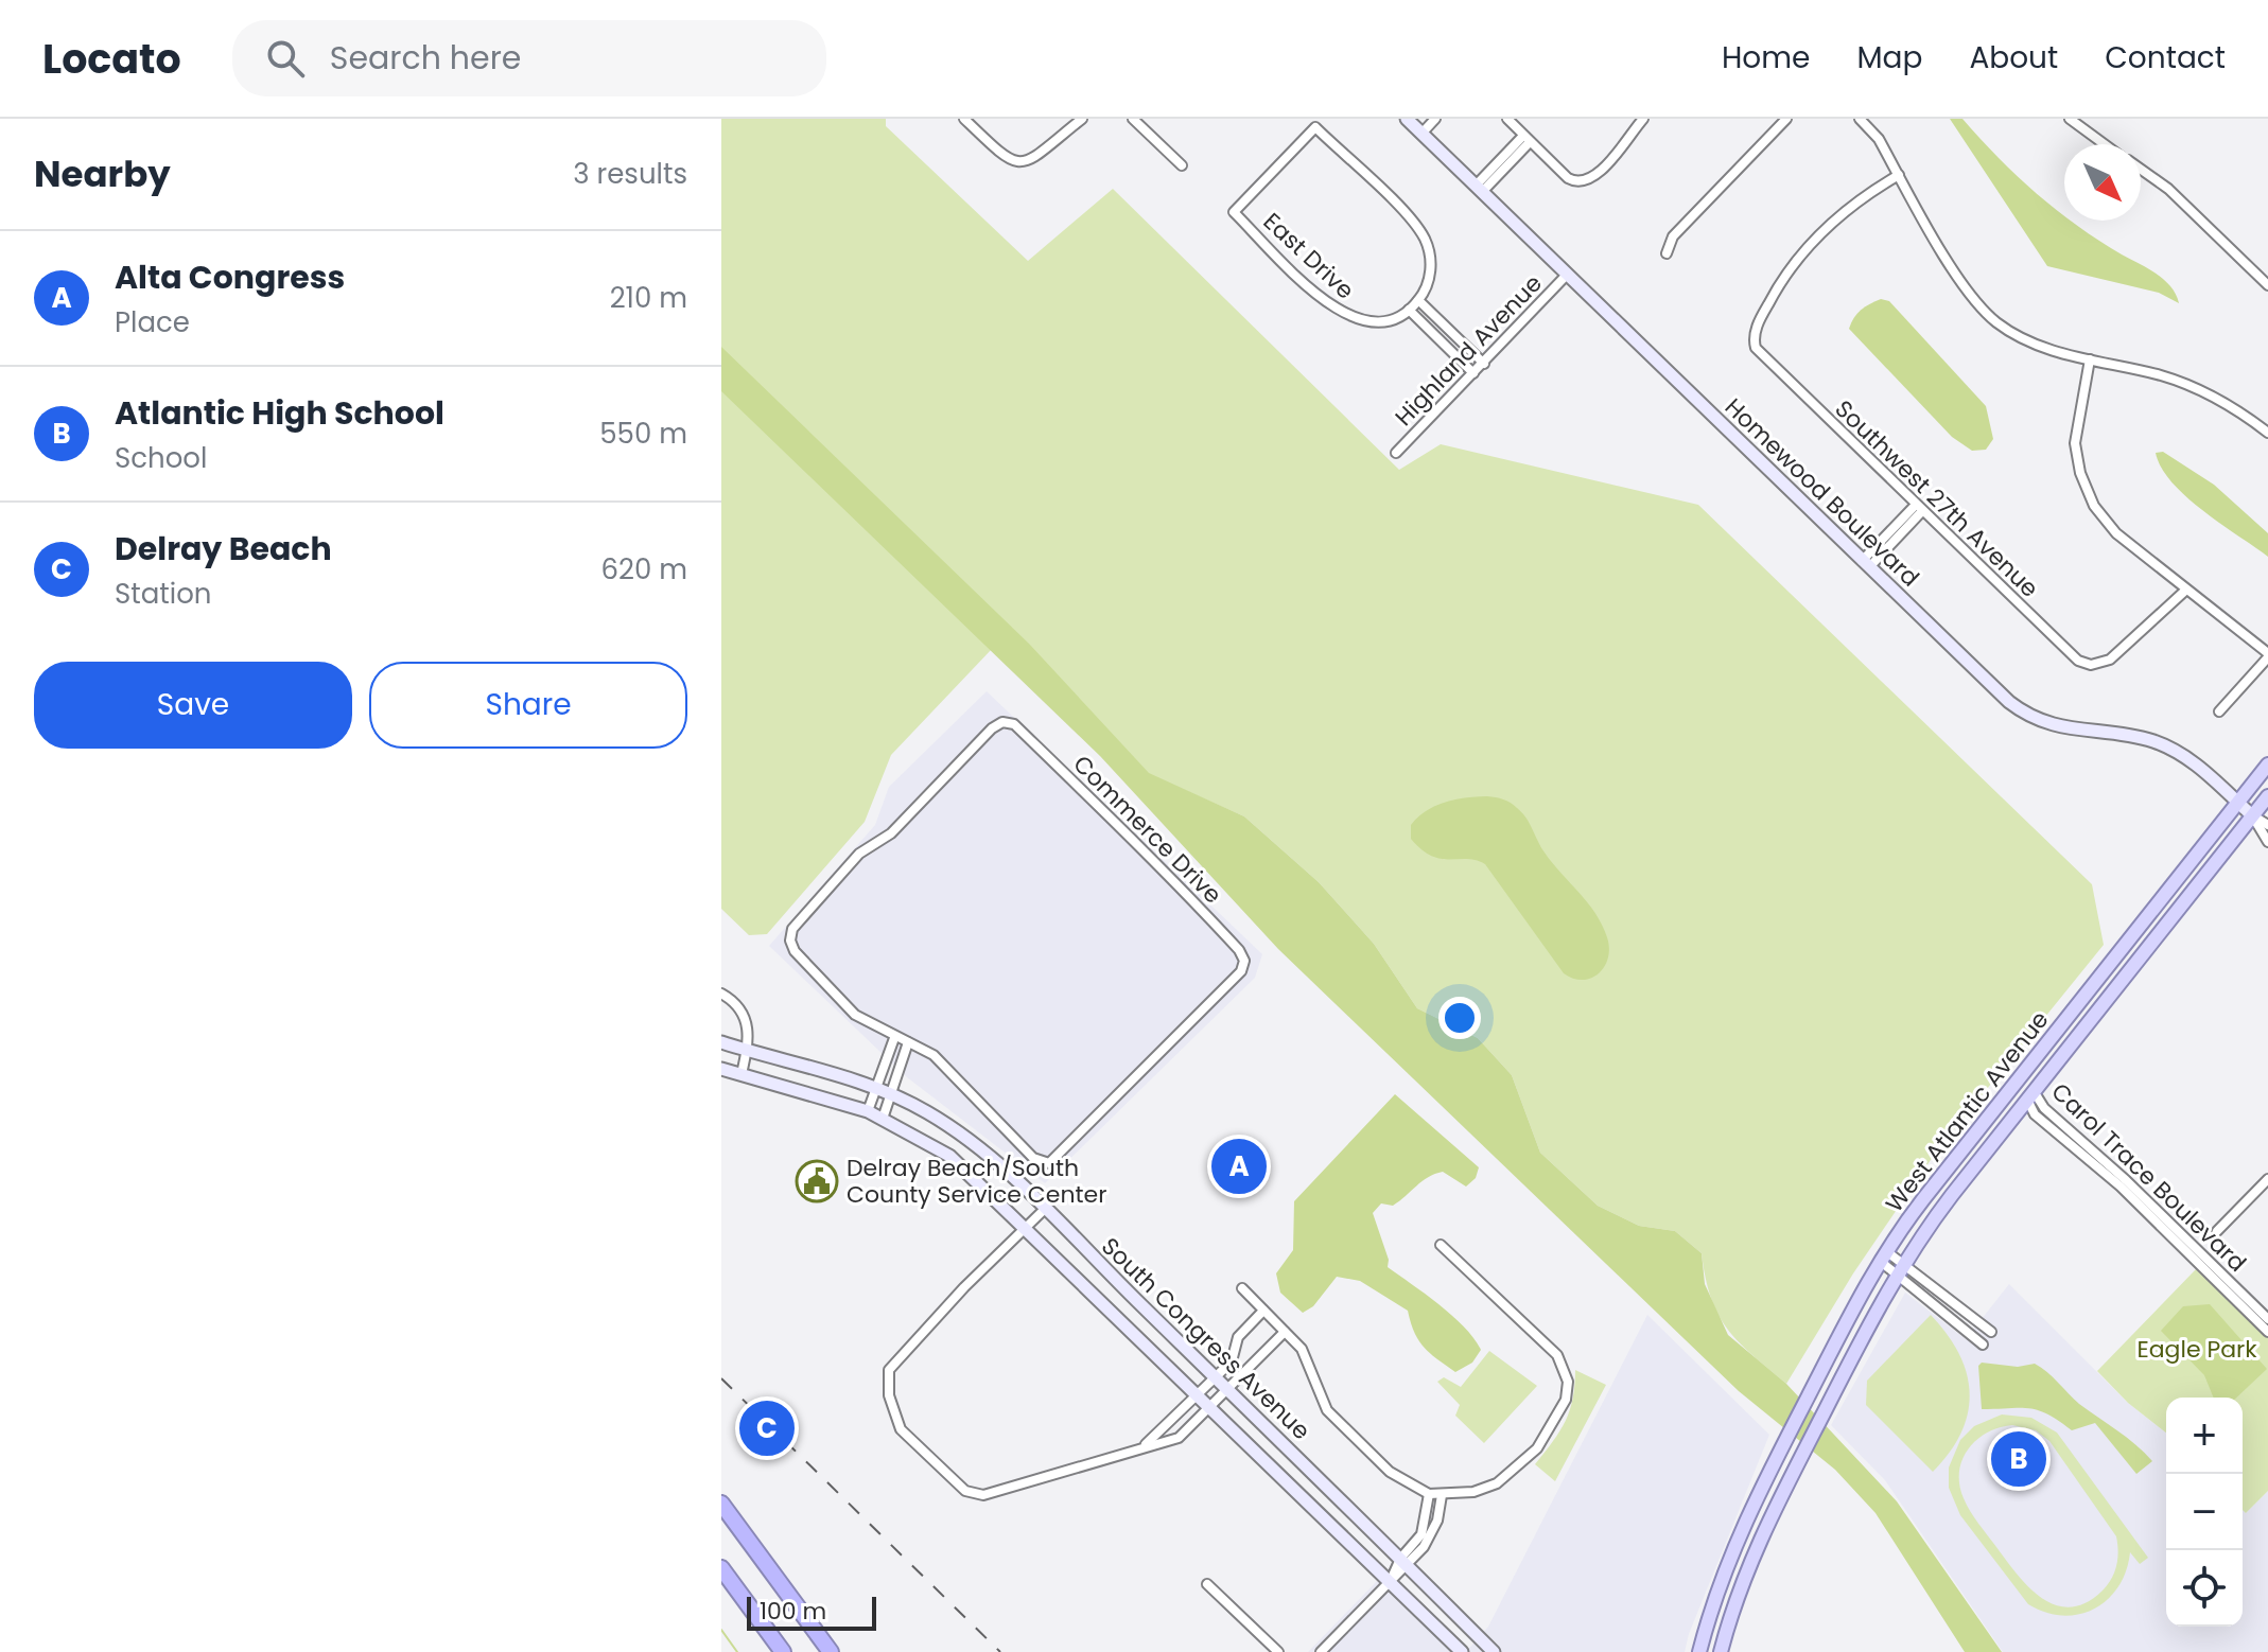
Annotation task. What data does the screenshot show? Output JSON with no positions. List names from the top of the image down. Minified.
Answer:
{"streets":{"main road":["Homewood Boulevard","West Atlantic Avenue","South Congress Avenue"],"street":["East Drive","Highland Avenue","Southwest 27th Avenue","Commerce Drive","Carol Trace Boulevard"]},"crossings":[["Highland Avenue","Homewood Boulevard"],["Homewood Boulevard","West Atlantic Avenue"],["West Atlantic Avenue","Carol Trace Boulevard"]],"parks":["Eagle Park"],"places":{"public building":["Delray Beach/South County Service Center"]},"scale_bar":"100 m","north":"bottom right","page":{"header":"Locato","search":"Search here","nav":["Home","Map","About","Contact"],"heading":["Nearby","3 results"],"list":[{"mark":"A","name":"Alta Congress","note":"Place","value":"210 m"},{"mark":"B","name":"Atlantic High School","note":"School","value":"550 m"},{"mark":"C","name":"Delray Beach","note":"Station","value":"620 m"}],"buttons":["Save","Share"],"pins":["A","C","B"],"map_buttons":["+","−"],"scale":"100 m"}}
